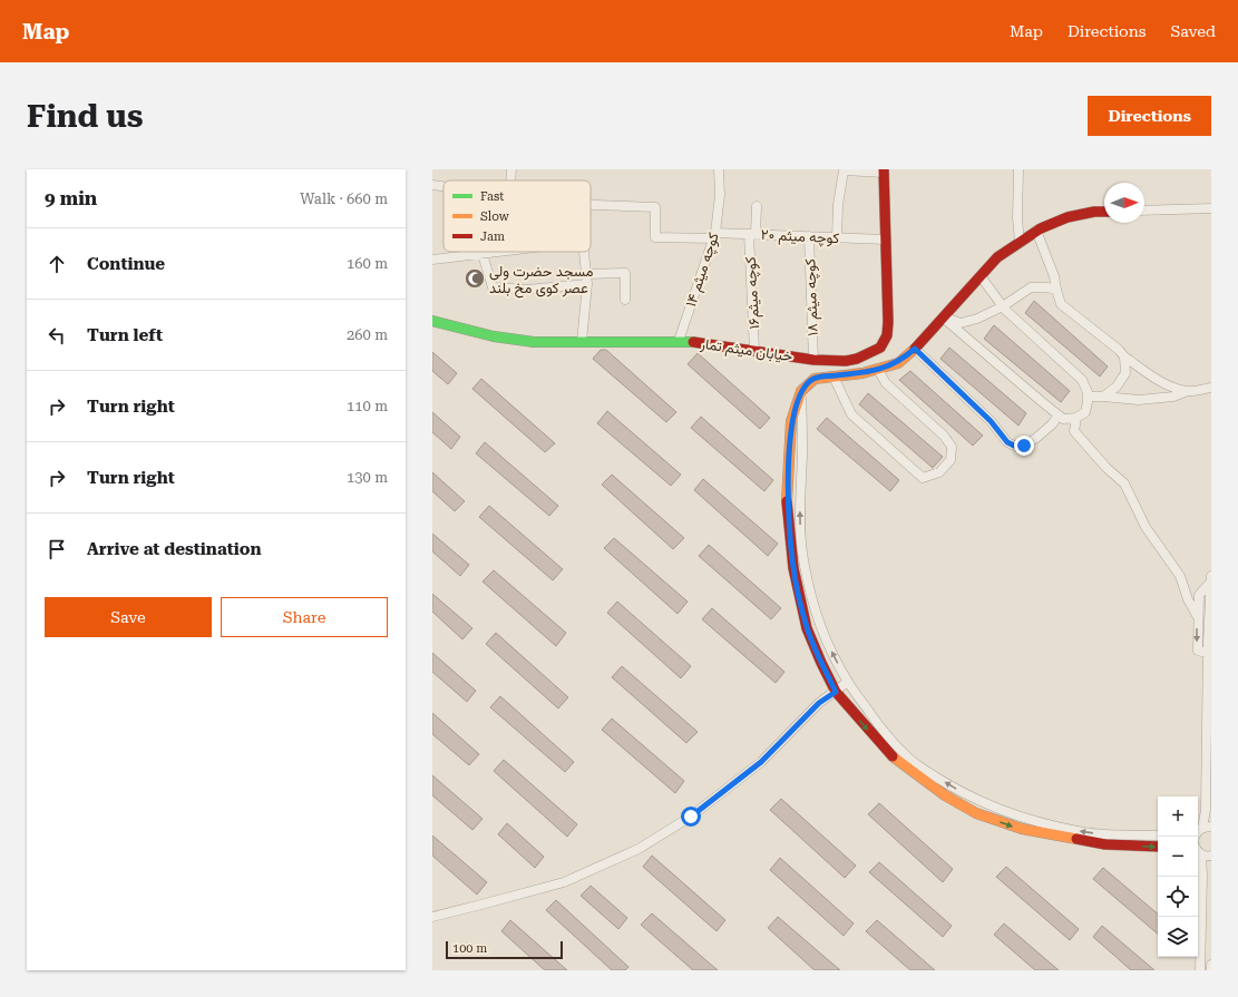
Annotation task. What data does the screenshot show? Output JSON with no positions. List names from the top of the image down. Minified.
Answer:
{"streets":{"street":["کوچه میثم ۲۰","کوچه میثم ۱۴","کوچه میثم۱۶","کوچه میثم ۱۸","خیابان میثم تمار"]},"crossings":[["کوچه میثم ۲۰","کوچه میثم ۱۴"],["کوچه میثم ۲۰","کوچه میثم۱۶"],["کوچه میثم ۲۰","کوچه میثم ۱۸"],["کوچه میثم ۲۰","خیابان میثم تمار"],["کوچه میثم ۱۴","خیابان میثم تمار"],["کوچه میثم۱۶","خیابان میثم تمار"],["کوچه میثم ۱۸","خیابان میثم تمار"]],"places":{"mosque":["مسجد حضرت ولی عصر کوی مخ بلند"]},"legend":["Fast","Slow","Jam"],"scale_bar":"100 m","north":"right","page":{"header":"Map","nav":["Map","Directions","Saved"],"buttons":["Directions",["Save","Share"]],"title":"Find us","heading":["9 min","Walk · 660 m"],"list":[["Continue","160 m"],["Turn left","260 m"],["Turn right","110 m"],["Turn right","130 m"],"Arrive at destination"],"map_buttons":["+","−"],"scale":"100 m"}}
